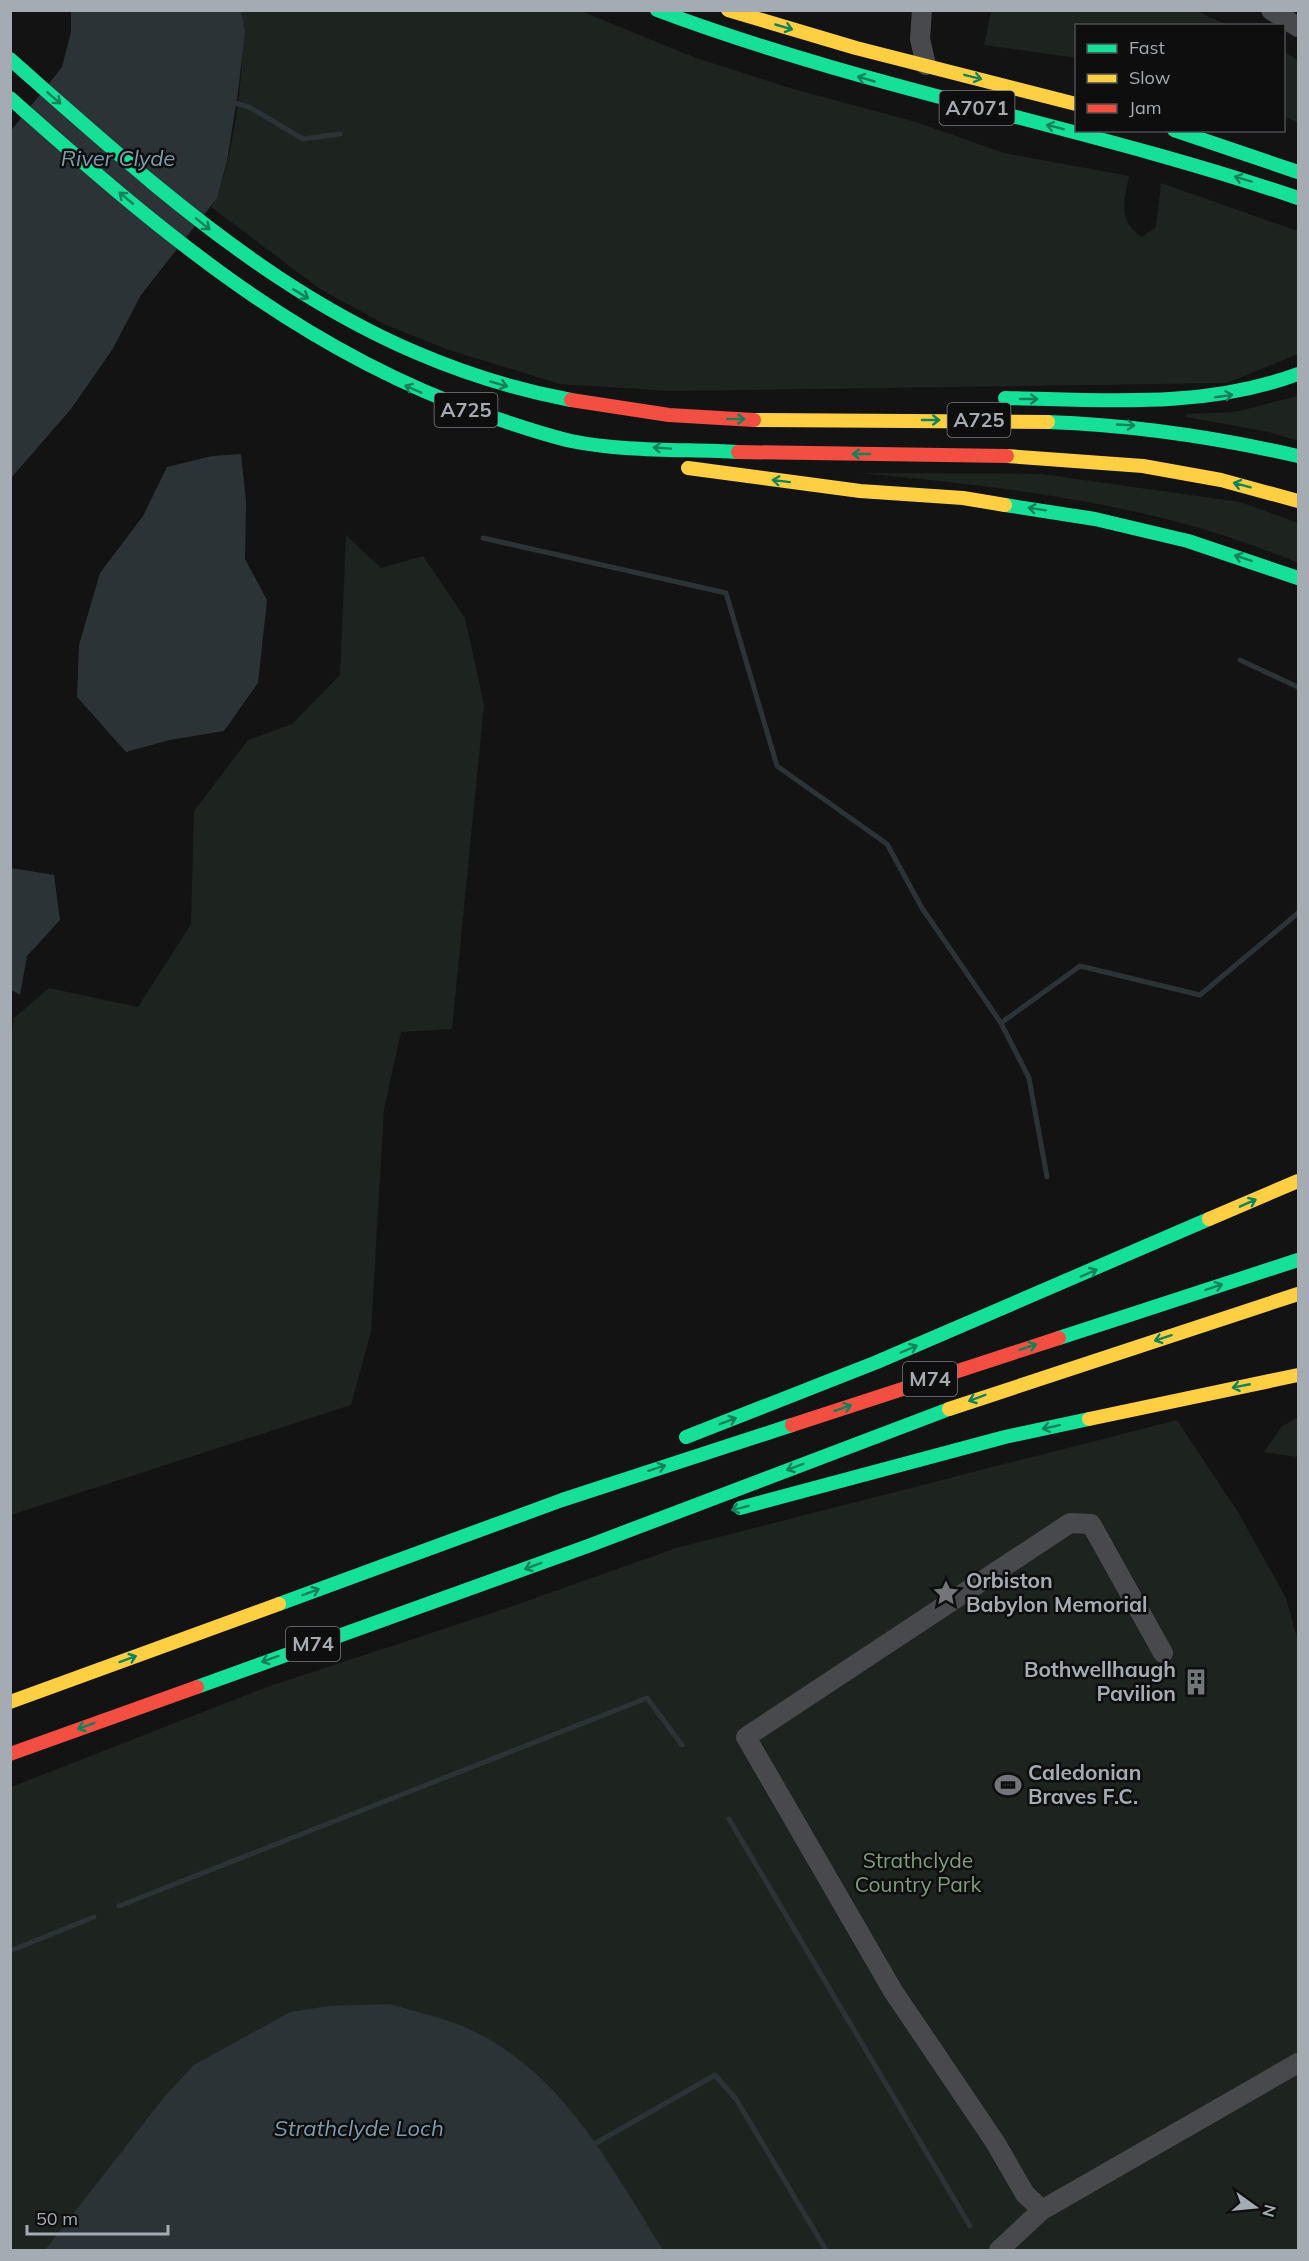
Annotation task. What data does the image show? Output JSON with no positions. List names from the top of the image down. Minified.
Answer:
{"streets":{"highway":["A7071","A725","M74"]},"water":["River Clyde","Strathclyde Loch"],"parks":["Strathclyde Country Park"],"places":{"place":["Orbiston Babylon Memorial"],"building":["Bothwellhaugh Pavilion"],"sports":["Caledonian Braves F.C."]},"legend":["Fast","Slow","Jam"],"scale_bar":"50 m","north":"right"}
